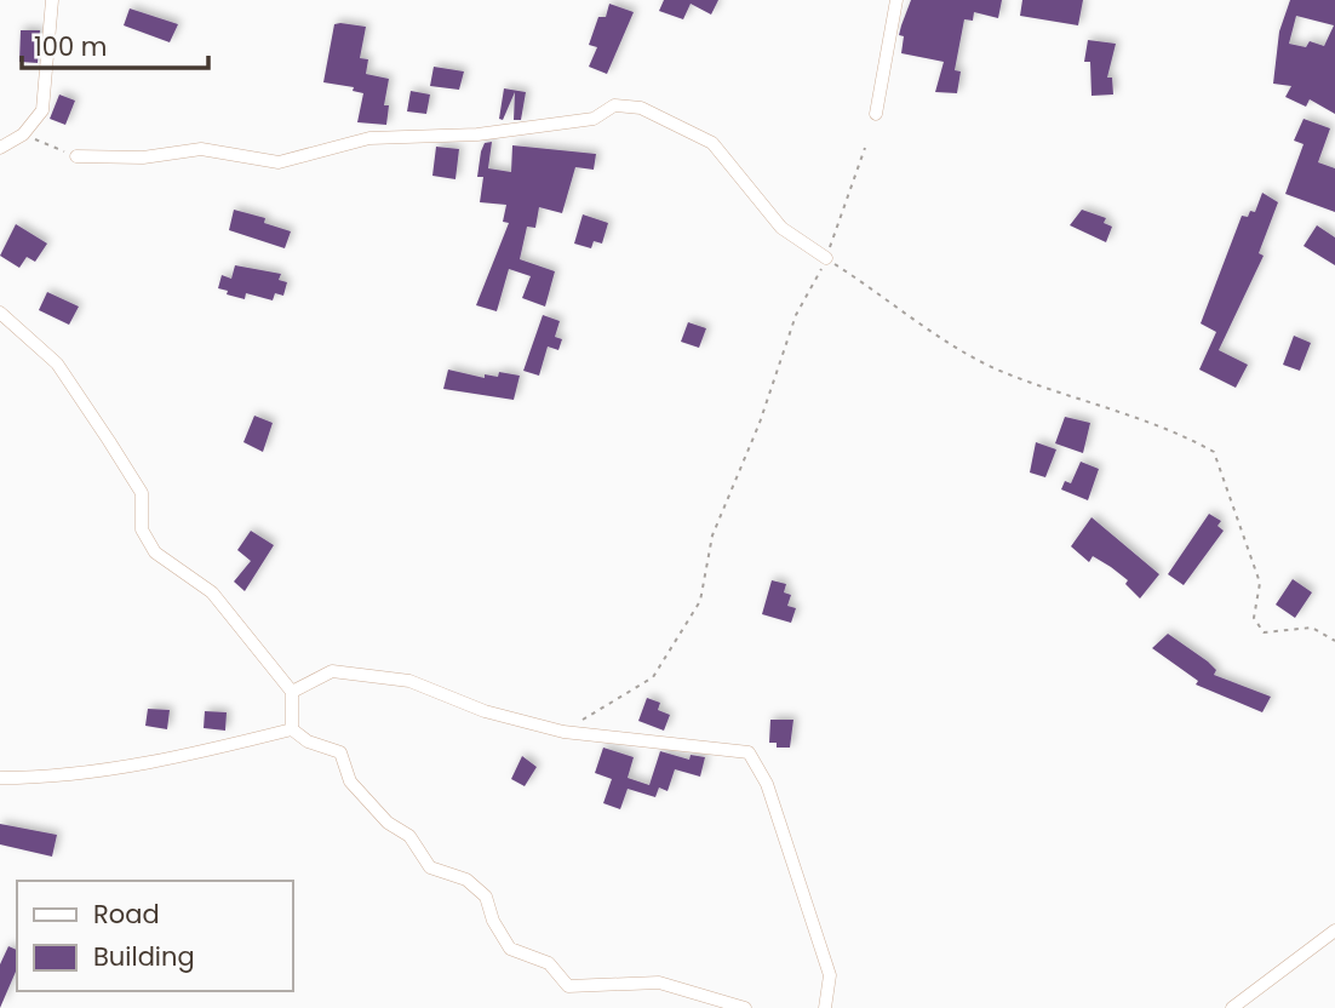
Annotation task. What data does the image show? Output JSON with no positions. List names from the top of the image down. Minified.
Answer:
{"legend":["Road","Building"],"scale_bar":"100 m"}
